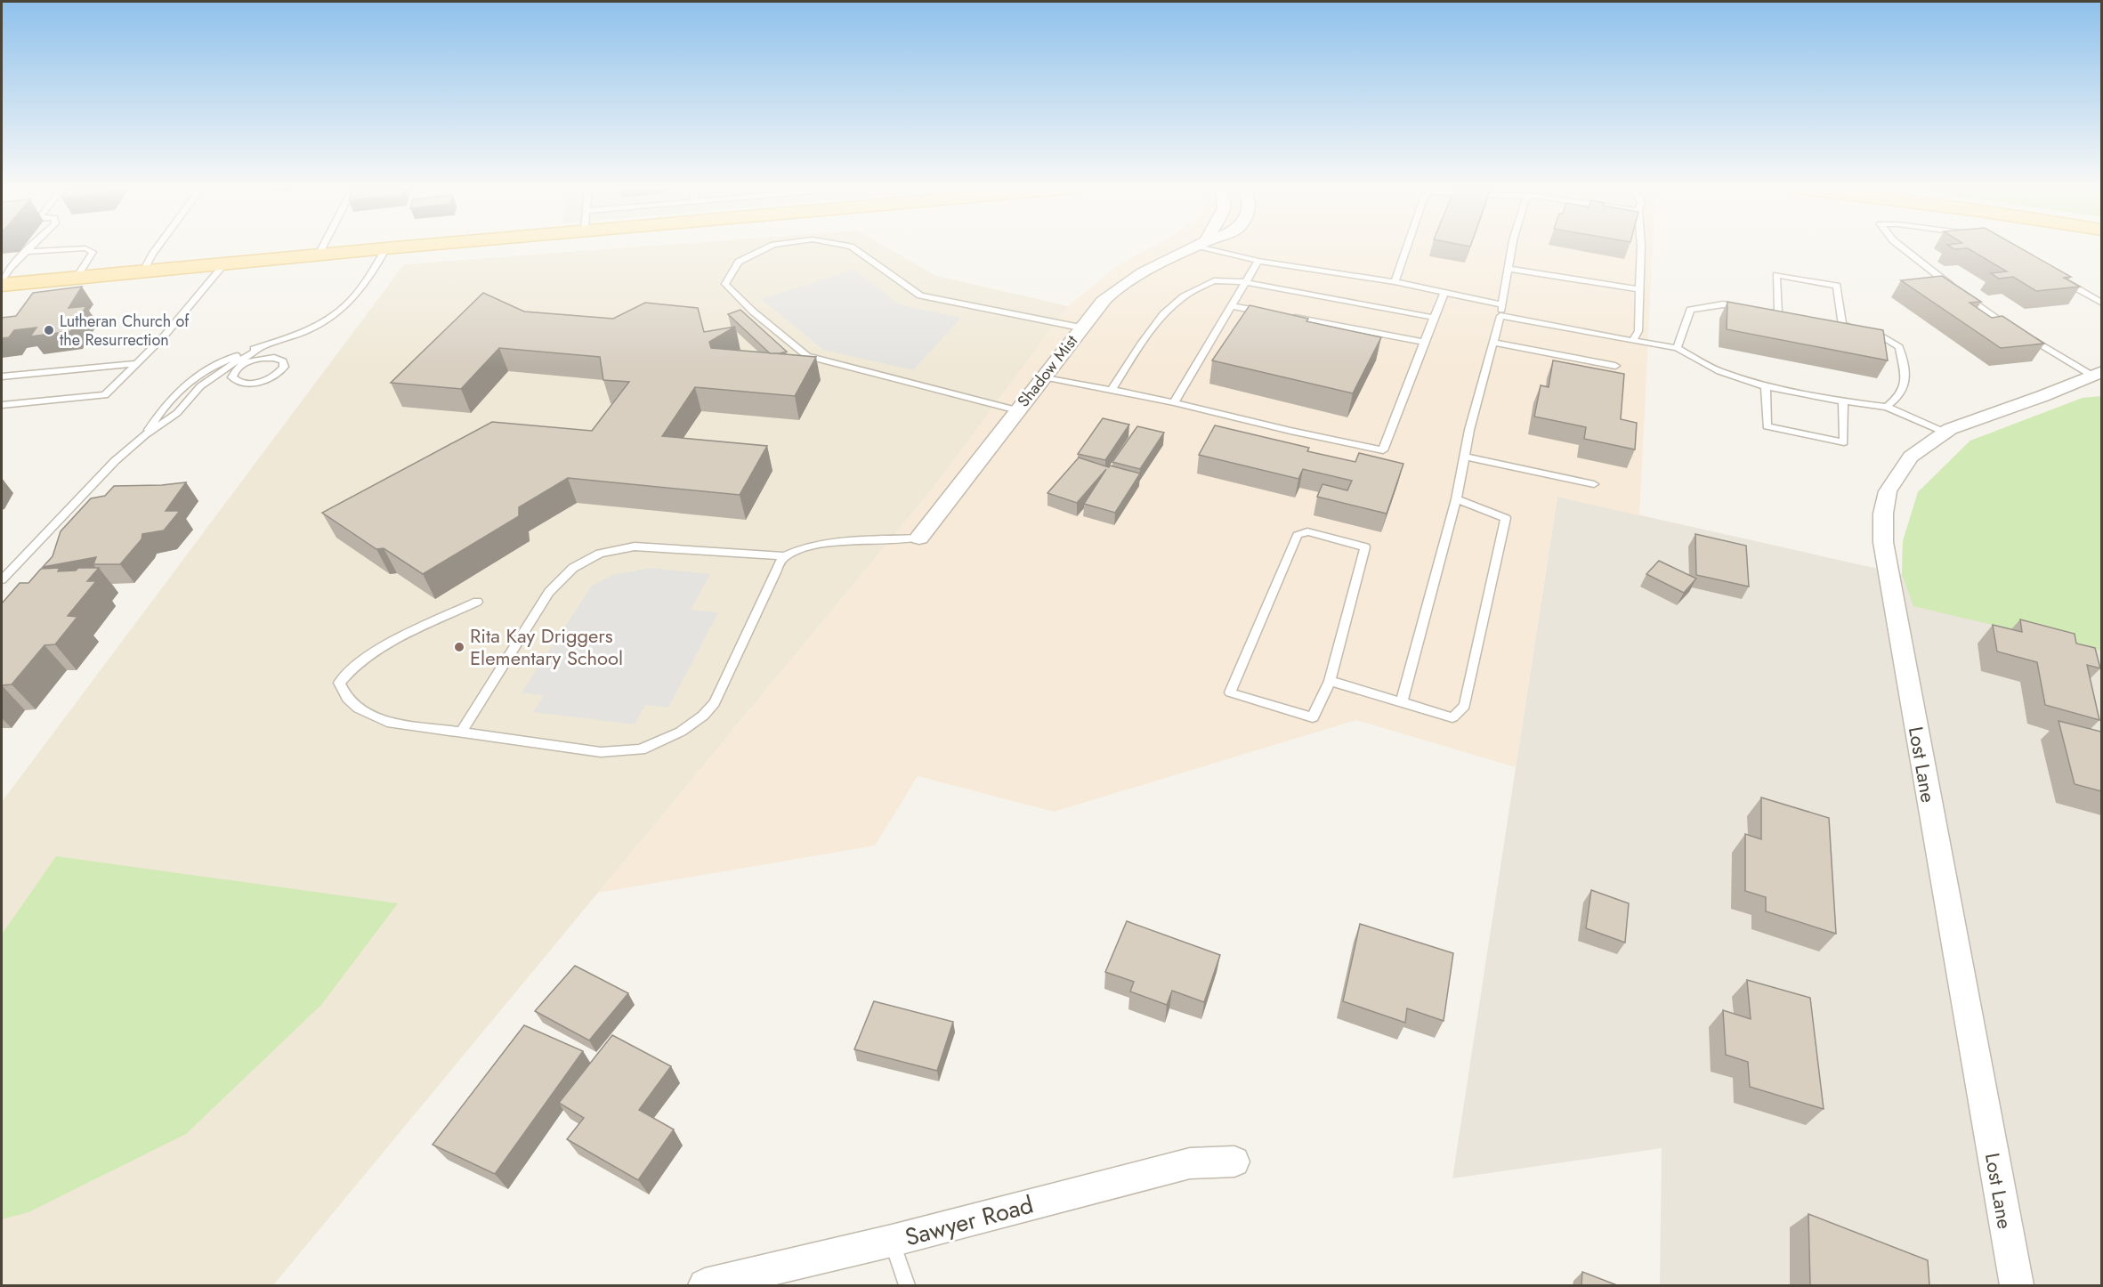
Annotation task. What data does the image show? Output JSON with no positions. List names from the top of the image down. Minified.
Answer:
{"streets":{"street":["Shadow Mist","Lost Lane","Sawyer Road"]},"places":["Lutheran Church of the Resurrection","Rita Kay Driggers Elementary School"]}
